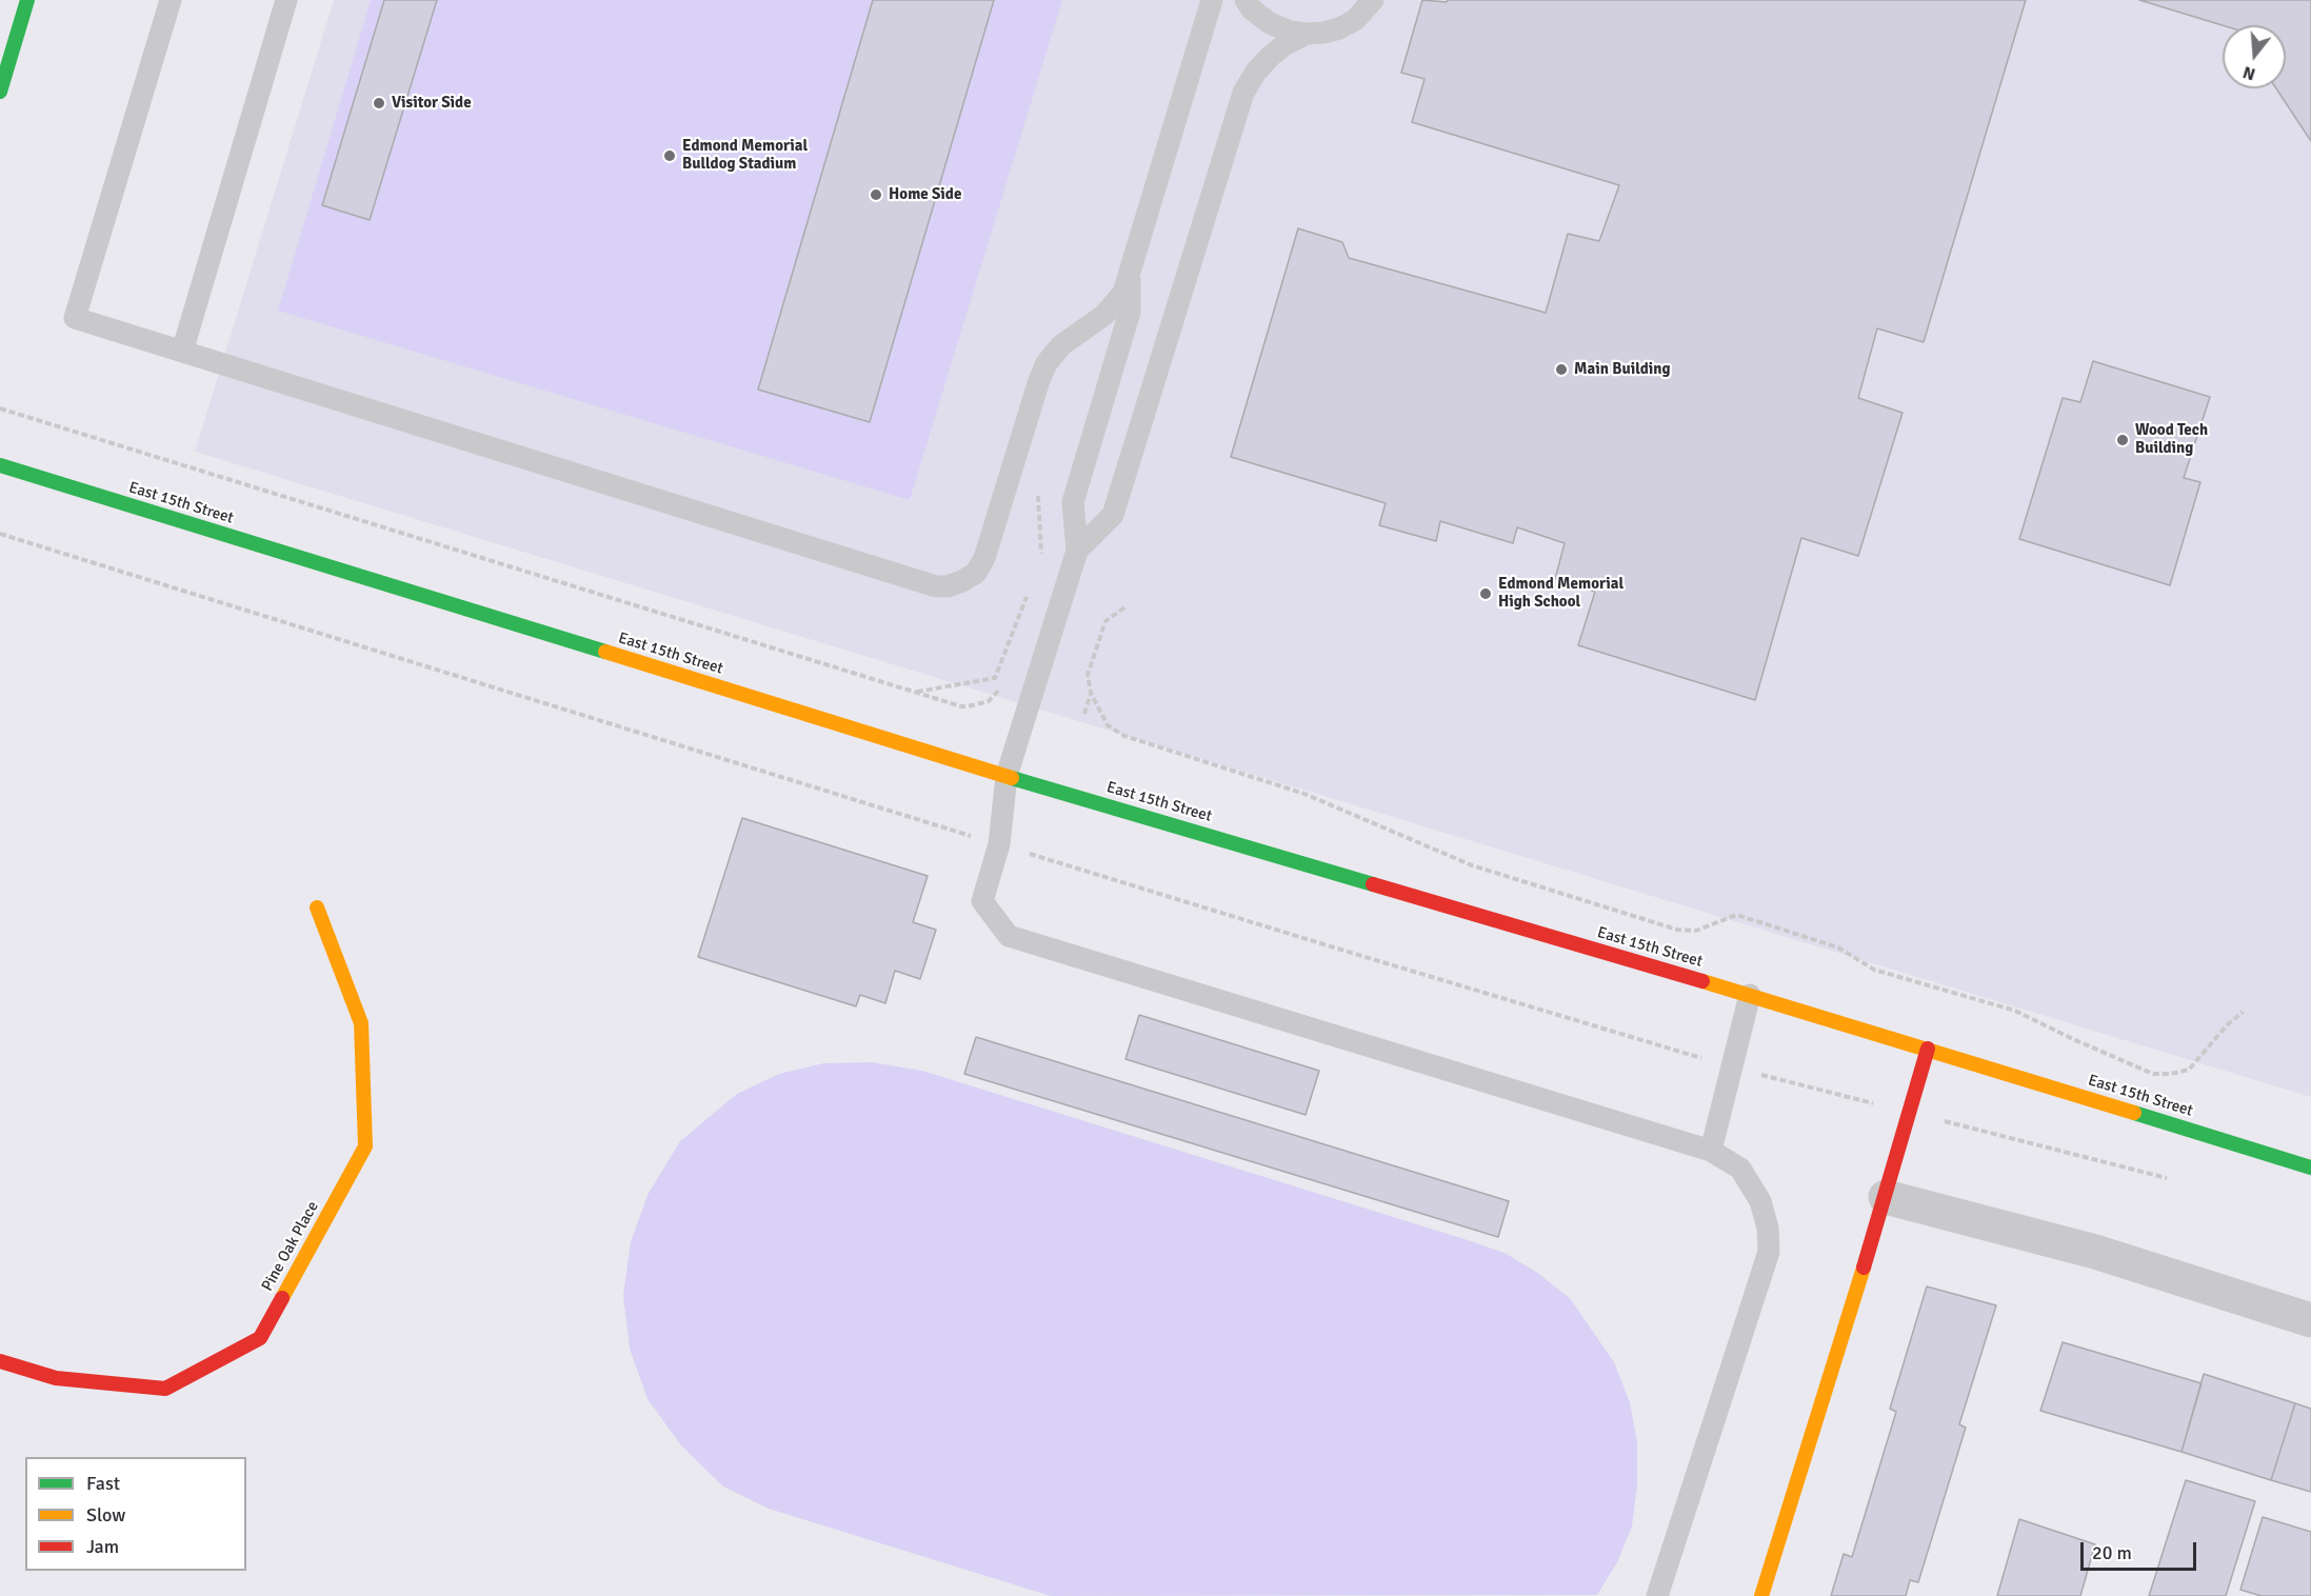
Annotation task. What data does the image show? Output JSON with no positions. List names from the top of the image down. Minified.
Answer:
{"streets":{"main road":["East 15th Street","Pine Oak Place"]},"places":["Visitor Side","Edmond Memorial Bulldog Stadium","Home Side","Main Building","Wood Tech Building","Edmond Memorial High School"],"legend":["Fast","Slow","Jam"],"scale_bar":"20 m","north":"bottom"}
